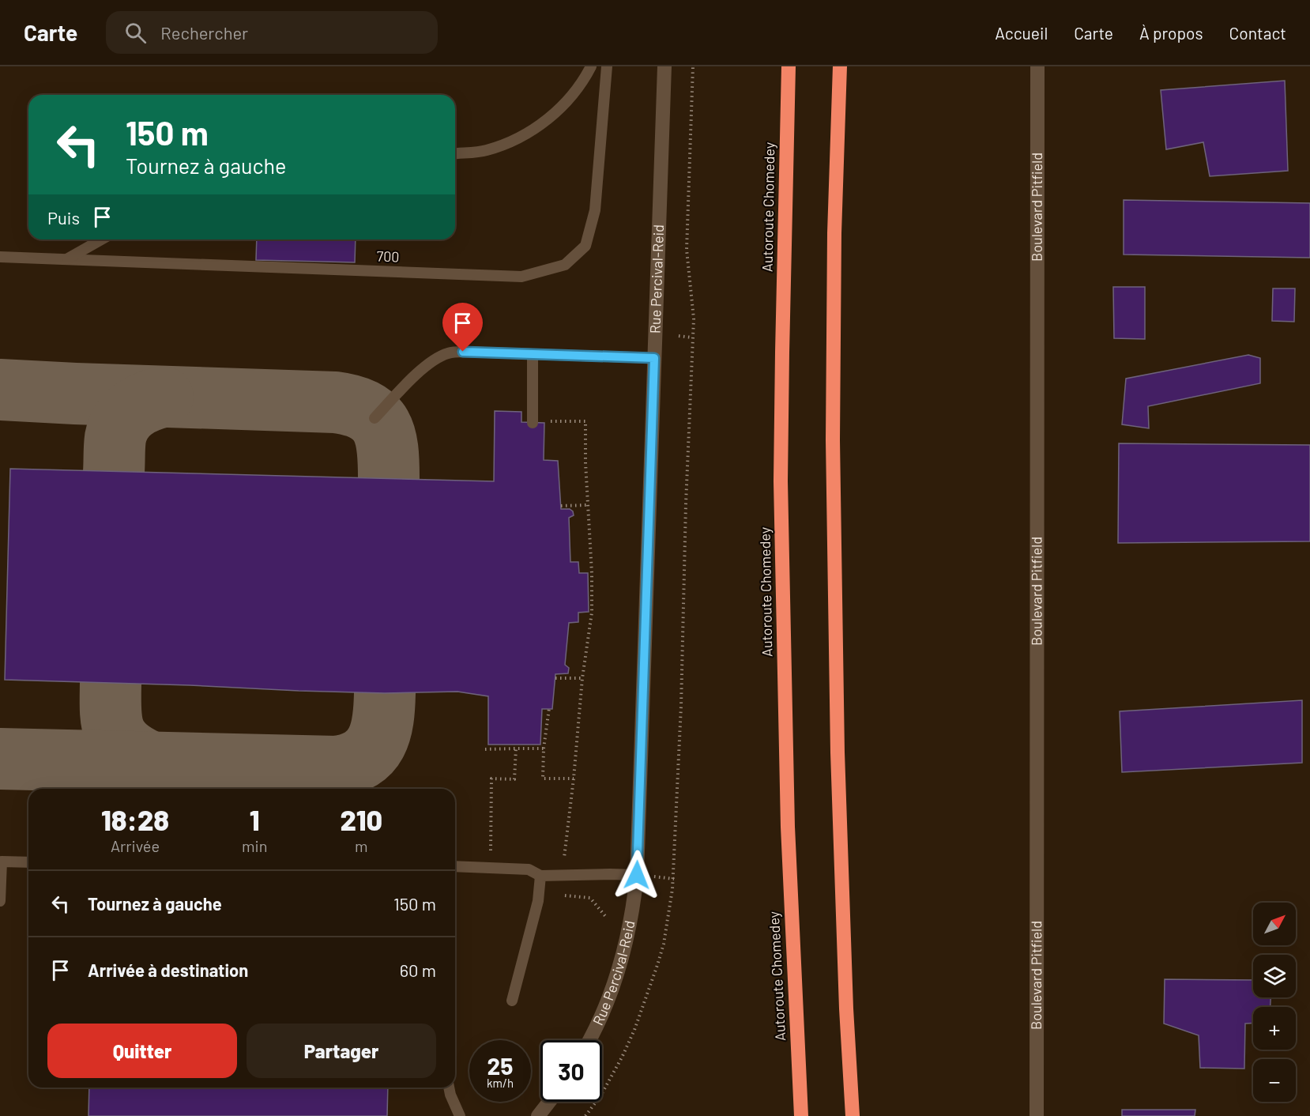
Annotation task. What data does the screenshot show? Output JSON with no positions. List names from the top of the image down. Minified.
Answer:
{"streets":{"highway":["Autoroute Chomedey"],"street":["Boulevard Pitfield","Rue Percival-Reid"],"lane":["700"]},"north":"top right","page":{"header":"Carte","search":"Rechercher","nav":["Accueil","Carte","À propos","Contact"],"turn":["150 m","Tournez à gauche"],"then":"Puis","eta":["18:28","Arrivée","1","min","210","m"],"list":[{"name":"Tournez à gauche","value":"150 m"},{"name":"Arrivée à destination","value":"60 m"}],"map_buttons":["+","−"],"buttons":["Quitter","Partager"],"speed":"25 km/h","limit":"30"}}
